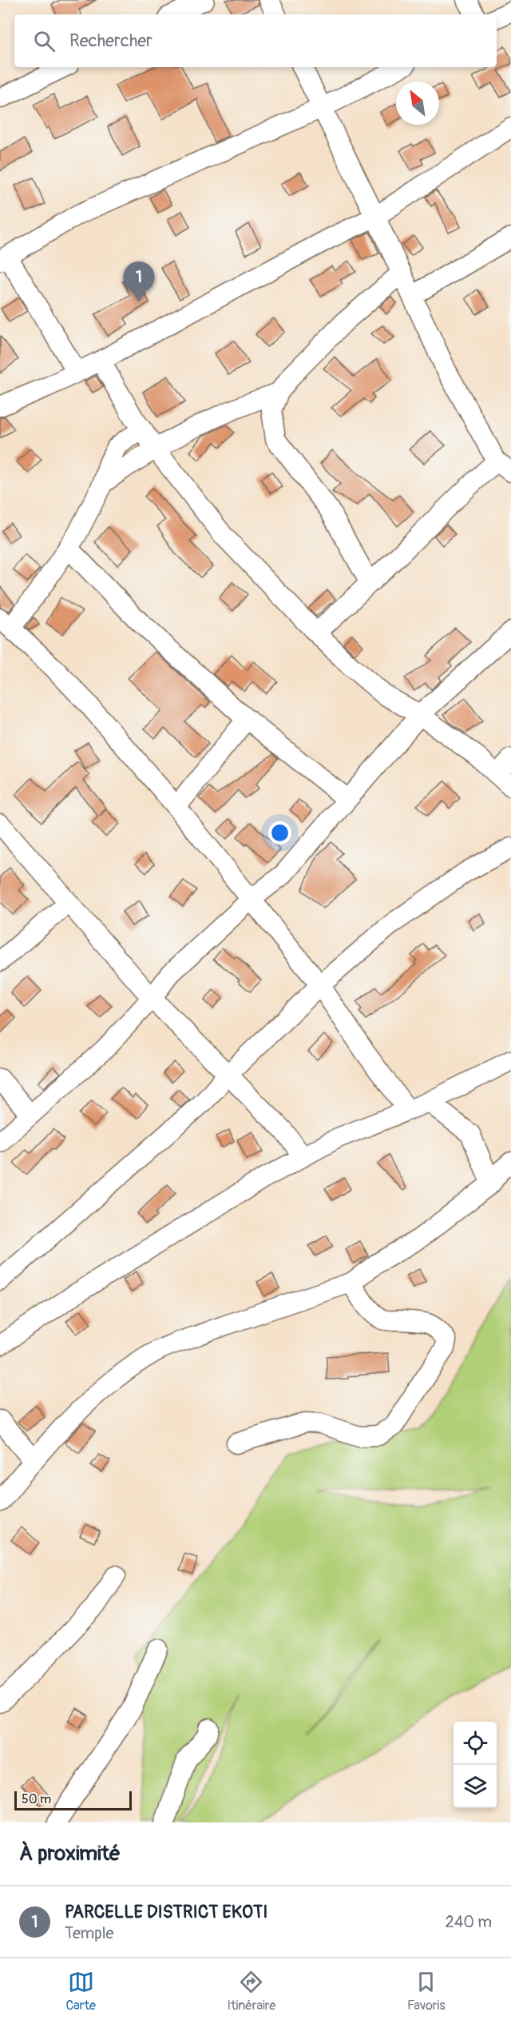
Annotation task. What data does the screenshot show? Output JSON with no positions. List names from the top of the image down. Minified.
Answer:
{"scale_bar":"50 m","north":"top left","page":{"search":"Rechercher","pins":"1","scale":"50 m","heading":"À proximité","list":[{"mark":"1","name":"PARCELLE DISTRICT EKOTI","note":"Temple","value":"240 m"}],"nav":["Carte","Itinéraire","Favoris"]}}
